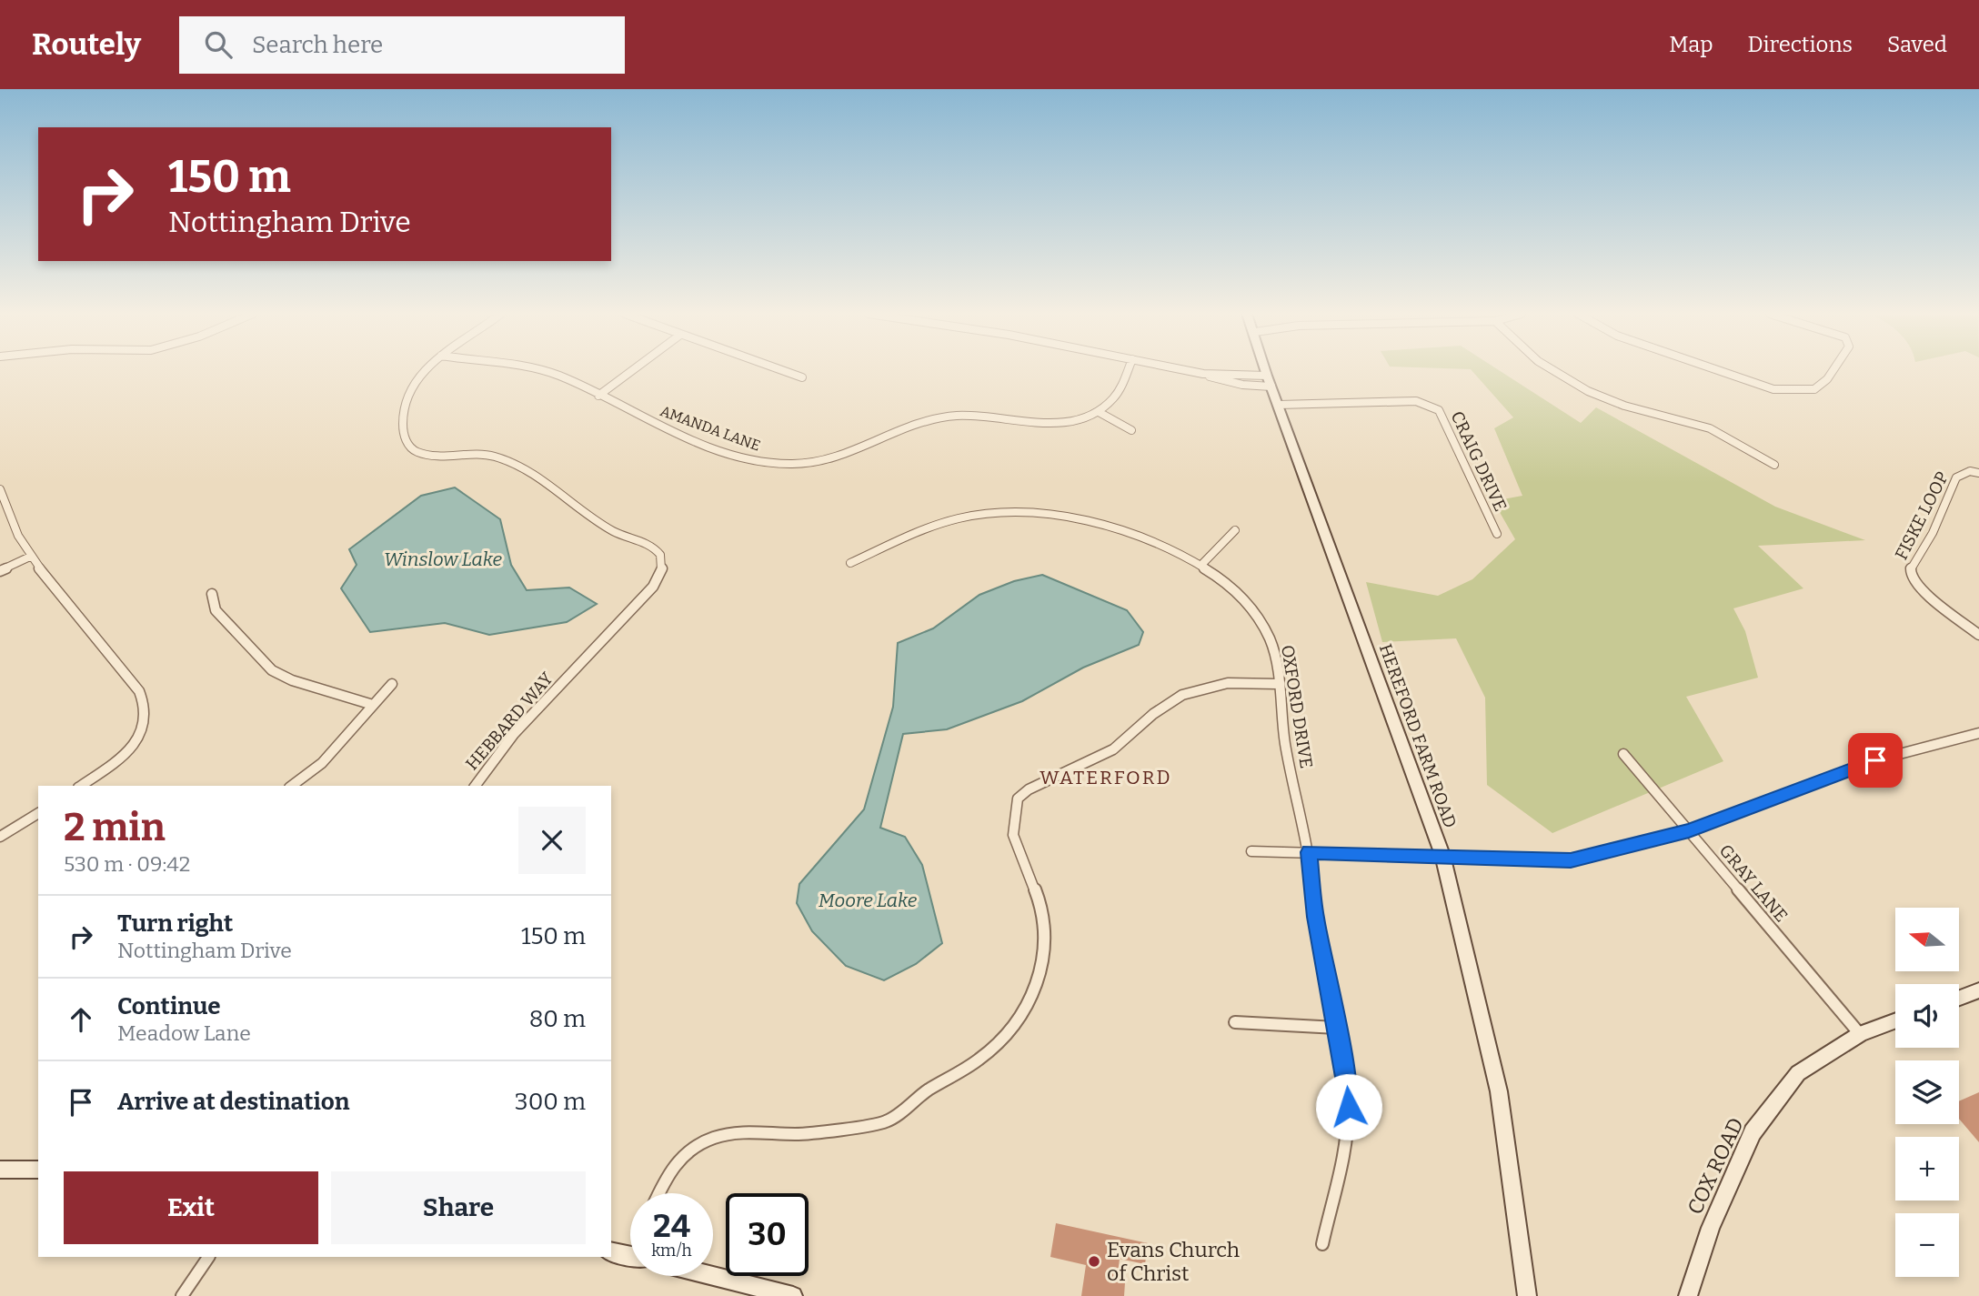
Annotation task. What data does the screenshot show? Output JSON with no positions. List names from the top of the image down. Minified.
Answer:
{"streets":{"street":["AMANDA LANE","CRAIG DRIVE","FISKE LOOP","OXFORD DRIVE","HEBBARD WAY","HEREFORD FARM ROAD","GRAY LANE","COX ROAD"]},"crossings":[["CRAIG DRIVE","HEREFORD FARM ROAD"],["GRAY LANE","COX ROAD"]],"districts":["WATERFORD"],"water":["Winslow Lake","Moore Lake"],"places":["Evans Church of Christ"],"north":"left","page":{"header":"Routely","search":"Search here","nav":["Map","Directions","Saved"],"turn":["150 m","Nottingham Drive"],"heading":["2 min","530 m · 09:42"],"list":[{"name":"Turn right","note":"Nottingham Drive","value":"150 m"},{"name":"Continue","note":"Meadow Lane","value":"80 m"},{"name":"Arrive at destination","value":"300 m"}],"map_buttons":["+","−"],"buttons":["Exit","Share"],"speed":"24 km/h","limit":"30"}}
